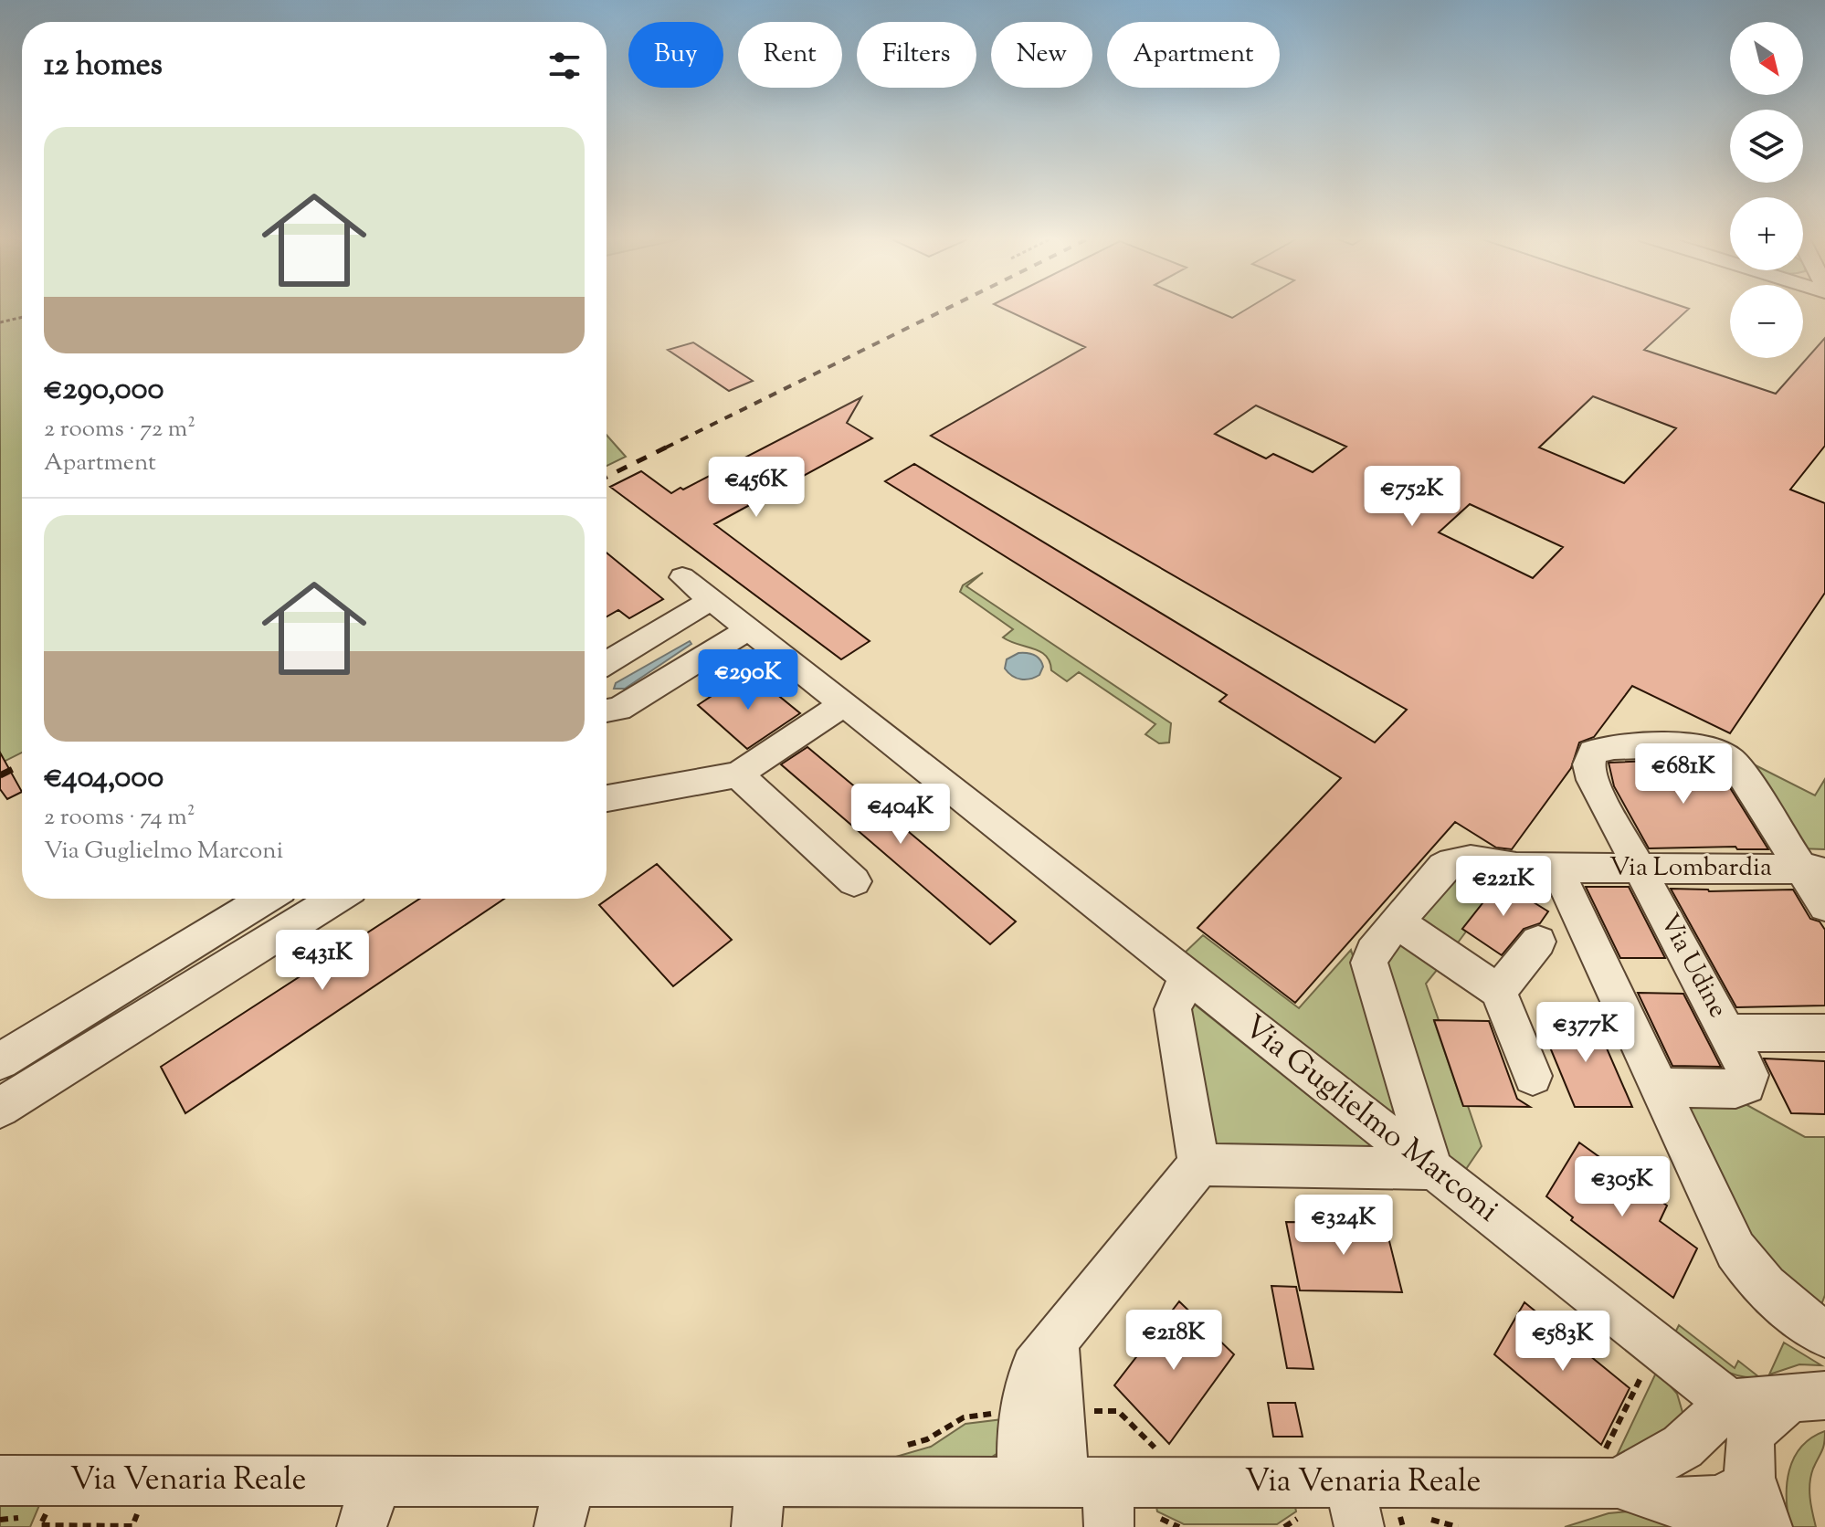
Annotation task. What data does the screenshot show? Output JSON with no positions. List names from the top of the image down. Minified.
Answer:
{"streets":{"street":["Via Lombardia","Via Udine","Via Guglielmo Marconi","Via Venaria Reale"]},"crossings":[["Via Lombardia","Via Udine"],["Via Guglielmo Marconi","Via Venaria Reale"]],"north":"bottom right","page":{"map_buttons":["+","−"],"chip":["Buy","Rent","Filters","New","Apartment"],"heading":"12 homes","list":[{"name":"€290,000","note":"2 rooms · 72 m² · Apartment"},{"name":"€404,000","note":"2 rooms · 74 m² · Via Guglielmo Marconi"}],"price":["€456K","€752K","€290K","€681K","€404K","€221K","€431K","€377K","€305K","€324K","€218K","€583K"]}}
